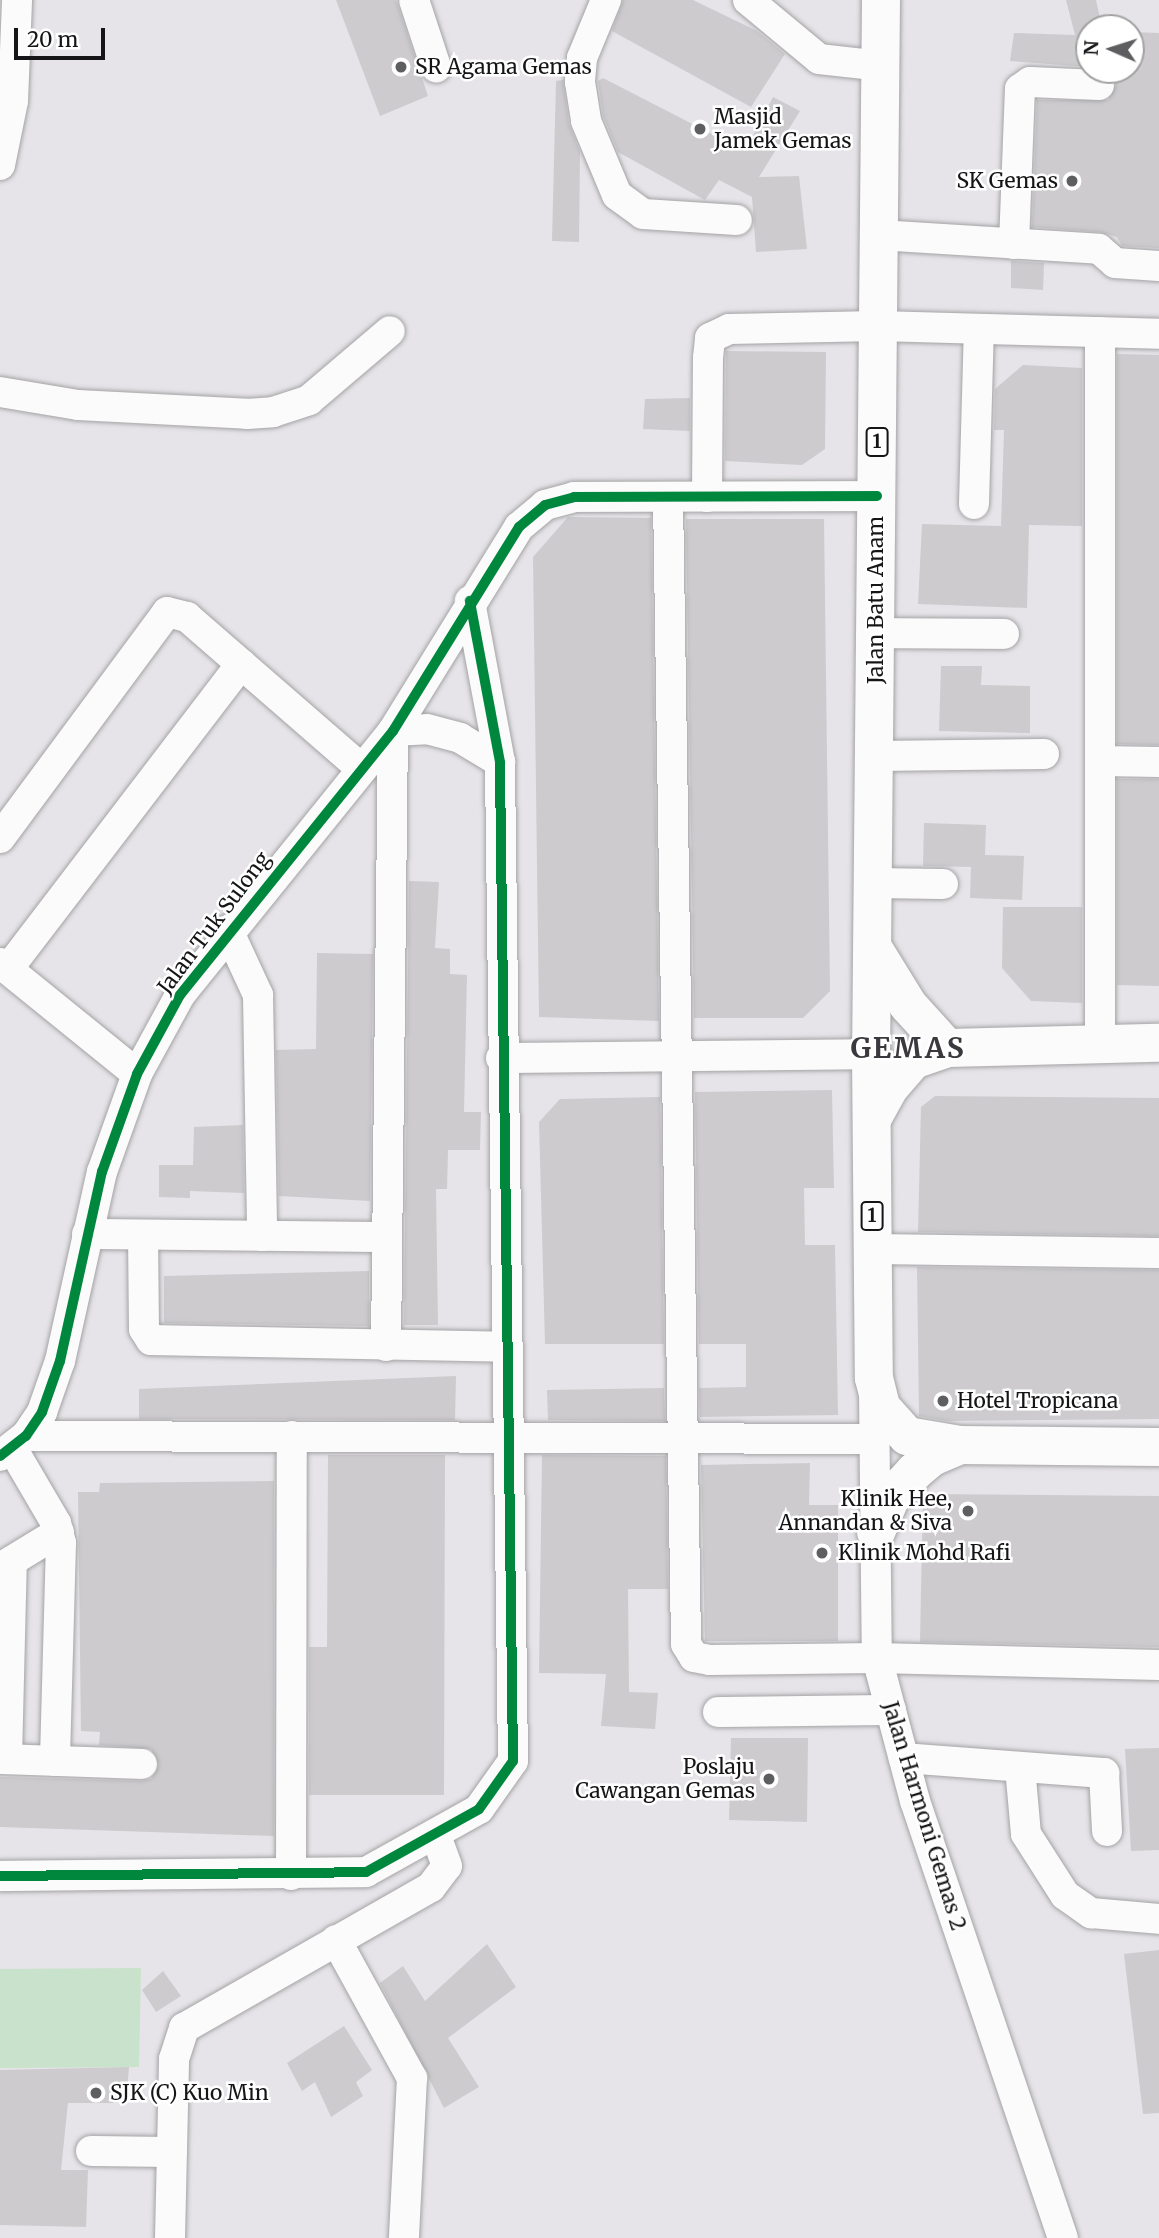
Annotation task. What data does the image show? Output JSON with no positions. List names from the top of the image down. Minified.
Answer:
{"streets":{"highway":["1","Jalan Batu Anam"],"street":["Jalan Tuk Sulong","Jalan Harmoni Gemas 2"]},"crossings":[["1","Jalan Batu Anam"],["1","Jalan Harmoni Gemas 2"],["Jalan Batu Anam","Jalan Tuk Sulong"]],"districts":["GEMAS"],"places":["SR Agama Gemas","Masjid Jamek Gemas","SK Gemas","Hotel Tropicana","Klinik Hee, Annandan & Siva","Klinik Mohd Rafi","Poslaju Cawangan Gemas","SJK (C) Kuo Min"],"scale_bar":"20 m","north":"left"}
